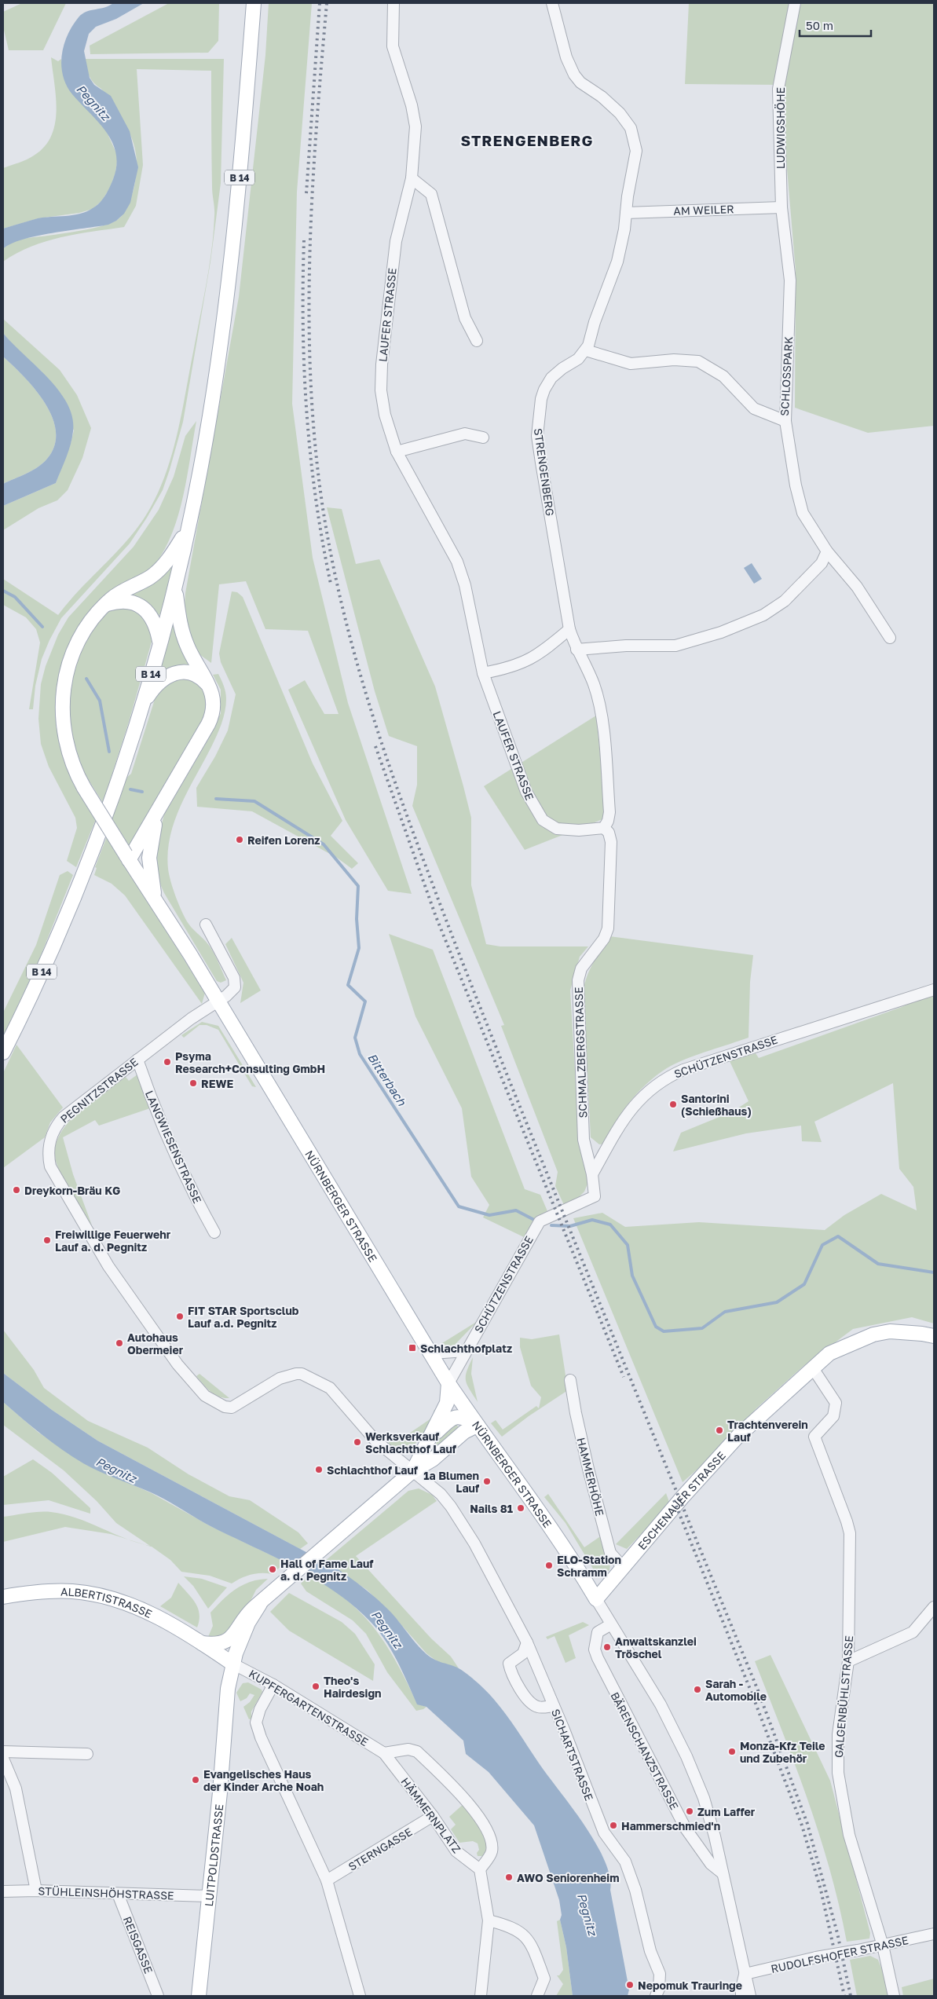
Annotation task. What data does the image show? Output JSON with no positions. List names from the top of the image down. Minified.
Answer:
{"streets":{"main road":["B 14","NÜRNBERGER STRASSE","ESCHENAUER STRASSE","ALBERTISTRASSE","LUITPOLDSTRASSE"],"street":["LUDWIGSHÖHE","AM WEILER","LAUFER STRASSE","SCHLOSSPARK","STRENGENBERG","SCHMALZBERGSTRASSE","SCHÜTZENSTRASSE","PEGNITZSTRASSE","LANGWIESENSTRASSE","HAMMERHÖHE","GALGENBÜHLSTRASSE","KUPFERGARTENSTRASSE","BÄRENSCHANZSTRASSE","SICHARTSTRASSE","HÄMMERNPLATZ","STERNGASSE","STÜHLEINSHÖHSTRASSE","REISGASSE","RUDOLFSHOFER STRASSE"]},"crossings":[["LUDWIGSHÖHE","AM WEILER"],["LUDWIGSHÖHE","SCHLOSSPARK"],["B 14","NÜRNBERGER STRASSE"],["AM WEILER","SCHLOSSPARK"],["LAUFER STRASSE","STRENGENBERG"],["LAUFER STRASSE","SCHMALZBERGSTRASSE"],["SCHLOSSPARK","STRENGENBERG"],["STRENGENBERG","SCHMALZBERGSTRASSE"],["SCHMALZBERGSTRASSE","SCHÜTZENSTRASSE"],["SCHÜTZENSTRASSE","NÜRNBERGER STRASSE"],["PEGNITZSTRASSE","LANGWIESENSTRASSE"],["PEGNITZSTRASSE","NÜRNBERGER STRASSE"],["PEGNITZSTRASSE","ALBERTISTRASSE"],["PEGNITZSTRASSE","SICHARTSTRASSE"],["NÜRNBERGER STRASSE","ESCHENAUER STRASSE"],["NÜRNBERGER STRASSE","BÄRENSCHANZSTRASSE"],["NÜRNBERGER STRASSE","RUDOLFSHOFER STRASSE"],["HAMMERHÖHE","ESCHENAUER STRASSE"],["ESCHENAUER STRASSE","GALGENBÜHLSTRASSE"],["ALBERTISTRASSE","KUPFERGARTENSTRASSE"],["ALBERTISTRASSE","SICHARTSTRASSE"],["ALBERTISTRASSE","LUITPOLDSTRASSE"],["GALGENBÜHLSTRASSE","RUDOLFSHOFER STRASSE"],["KUPFERGARTENSTRASSE","HÄMMERNPLATZ"],["KUPFERGARTENSTRASSE","LUITPOLDSTRASSE"],["HÄMMERNPLATZ","STERNGASSE"],["LUITPOLDSTRASSE","STÜHLEINSHÖHSTRASSE"],["STÜHLEINSHÖHSTRASSE","REISGASSE"]],"districts":["STRENGENBERG"],"water":["Pegnitz","Bitterbach"],"places":{"other":["Reifen Lorenz","Psyma Research+Consulting GmbH","REWE","Santorini (Schießhaus)","Dreykorn-Bräu KG","Freiwillige Feuerwehr Lauf a. d. Pegnitz","FIT STAR Sportsclub Lauf a.d. Pegnitz","Autohaus Obermeier","Trachtenverein Lauf","Werksverkauf Schlachthof Lauf","Schlachthof Lauf","1a Blumen Lauf","Nails 81","ELO-Station Schramm","Hall of Fame Lauf a. d. Pegnitz","Anwaltskanzlei Tröschel","Theo's Hairdesign","Sarah - Automobile","Monza-Kfz Teile und Zubehör","Evangelisches Haus der Kinder Arche Noah","Zum Laffer","Hammerschmied'n","AWO Seniorenheim","Nepomuk Trauringe"],"transit":["Schlachthofplatz"]},"scale_bar":"50 m"}
